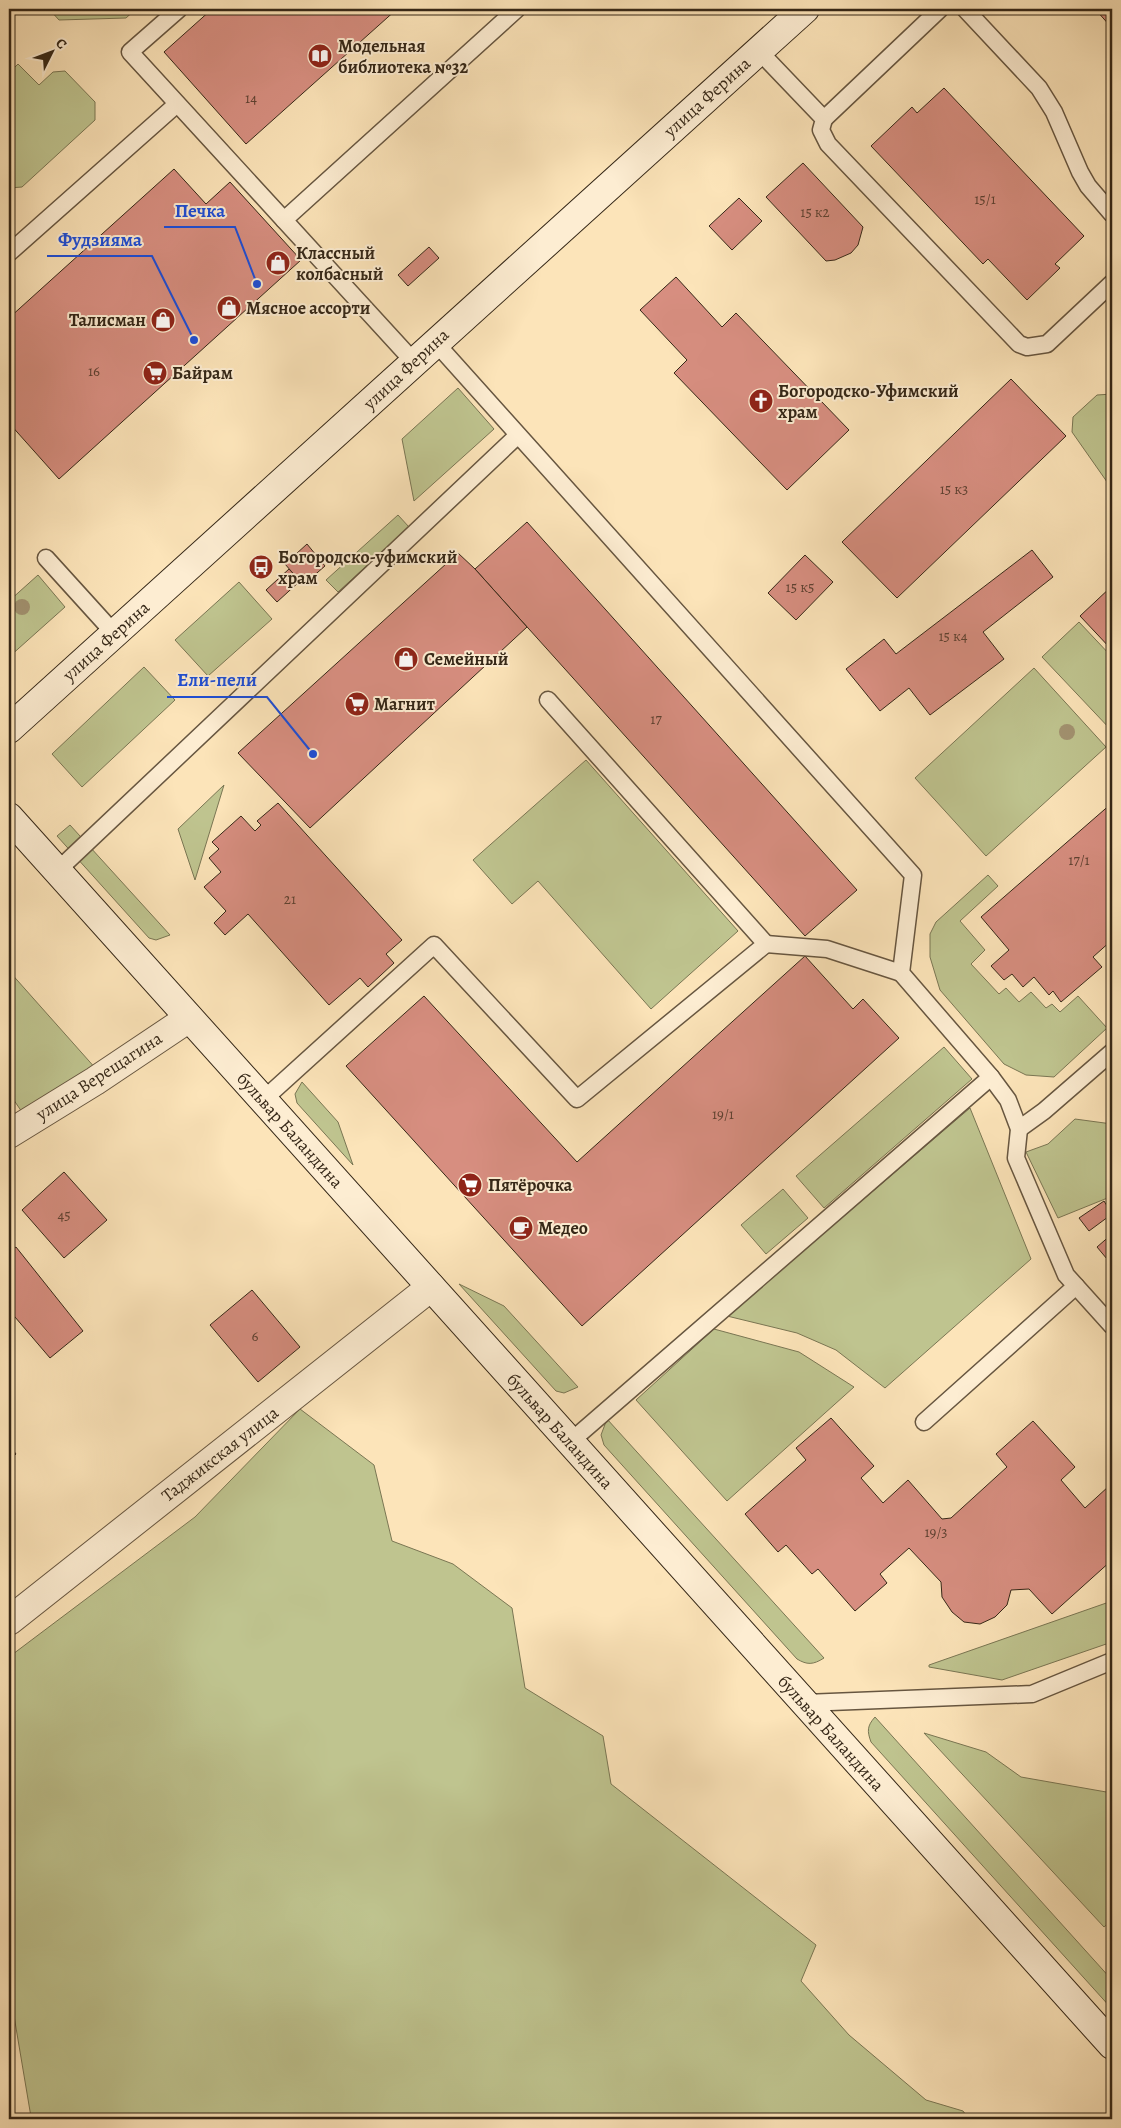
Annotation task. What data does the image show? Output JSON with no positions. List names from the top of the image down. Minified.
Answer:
{"streets":{"main road":["улица Ферина","улица Верещагина","бульвар Баландина","Таджикская улица"]},"crossings":[["улица Верещагина","бульвар Баландина"],["бульвар Баландина","Таджикская улица"]],"places":{"library":["Модельная библиотека №32"],"shop":["Классный колбасный","Мясное ассорти","Талисман","Семейный"],"other":["Печка","Фудзияма","Ели-пели"],"supermarket":["Байрам","Магнит","Пятёрочка"],"church":["Богородско-Уфимский храм"],"bus stop":["Богородско-уфимский храм"],"cafe":["Медео"]},"house_numbers":["14","15/1","15 к2","16","15 к3","15 к5","15 к4","17","17/1","21","19/1","45","6","19/3"],"north":"top right"}
